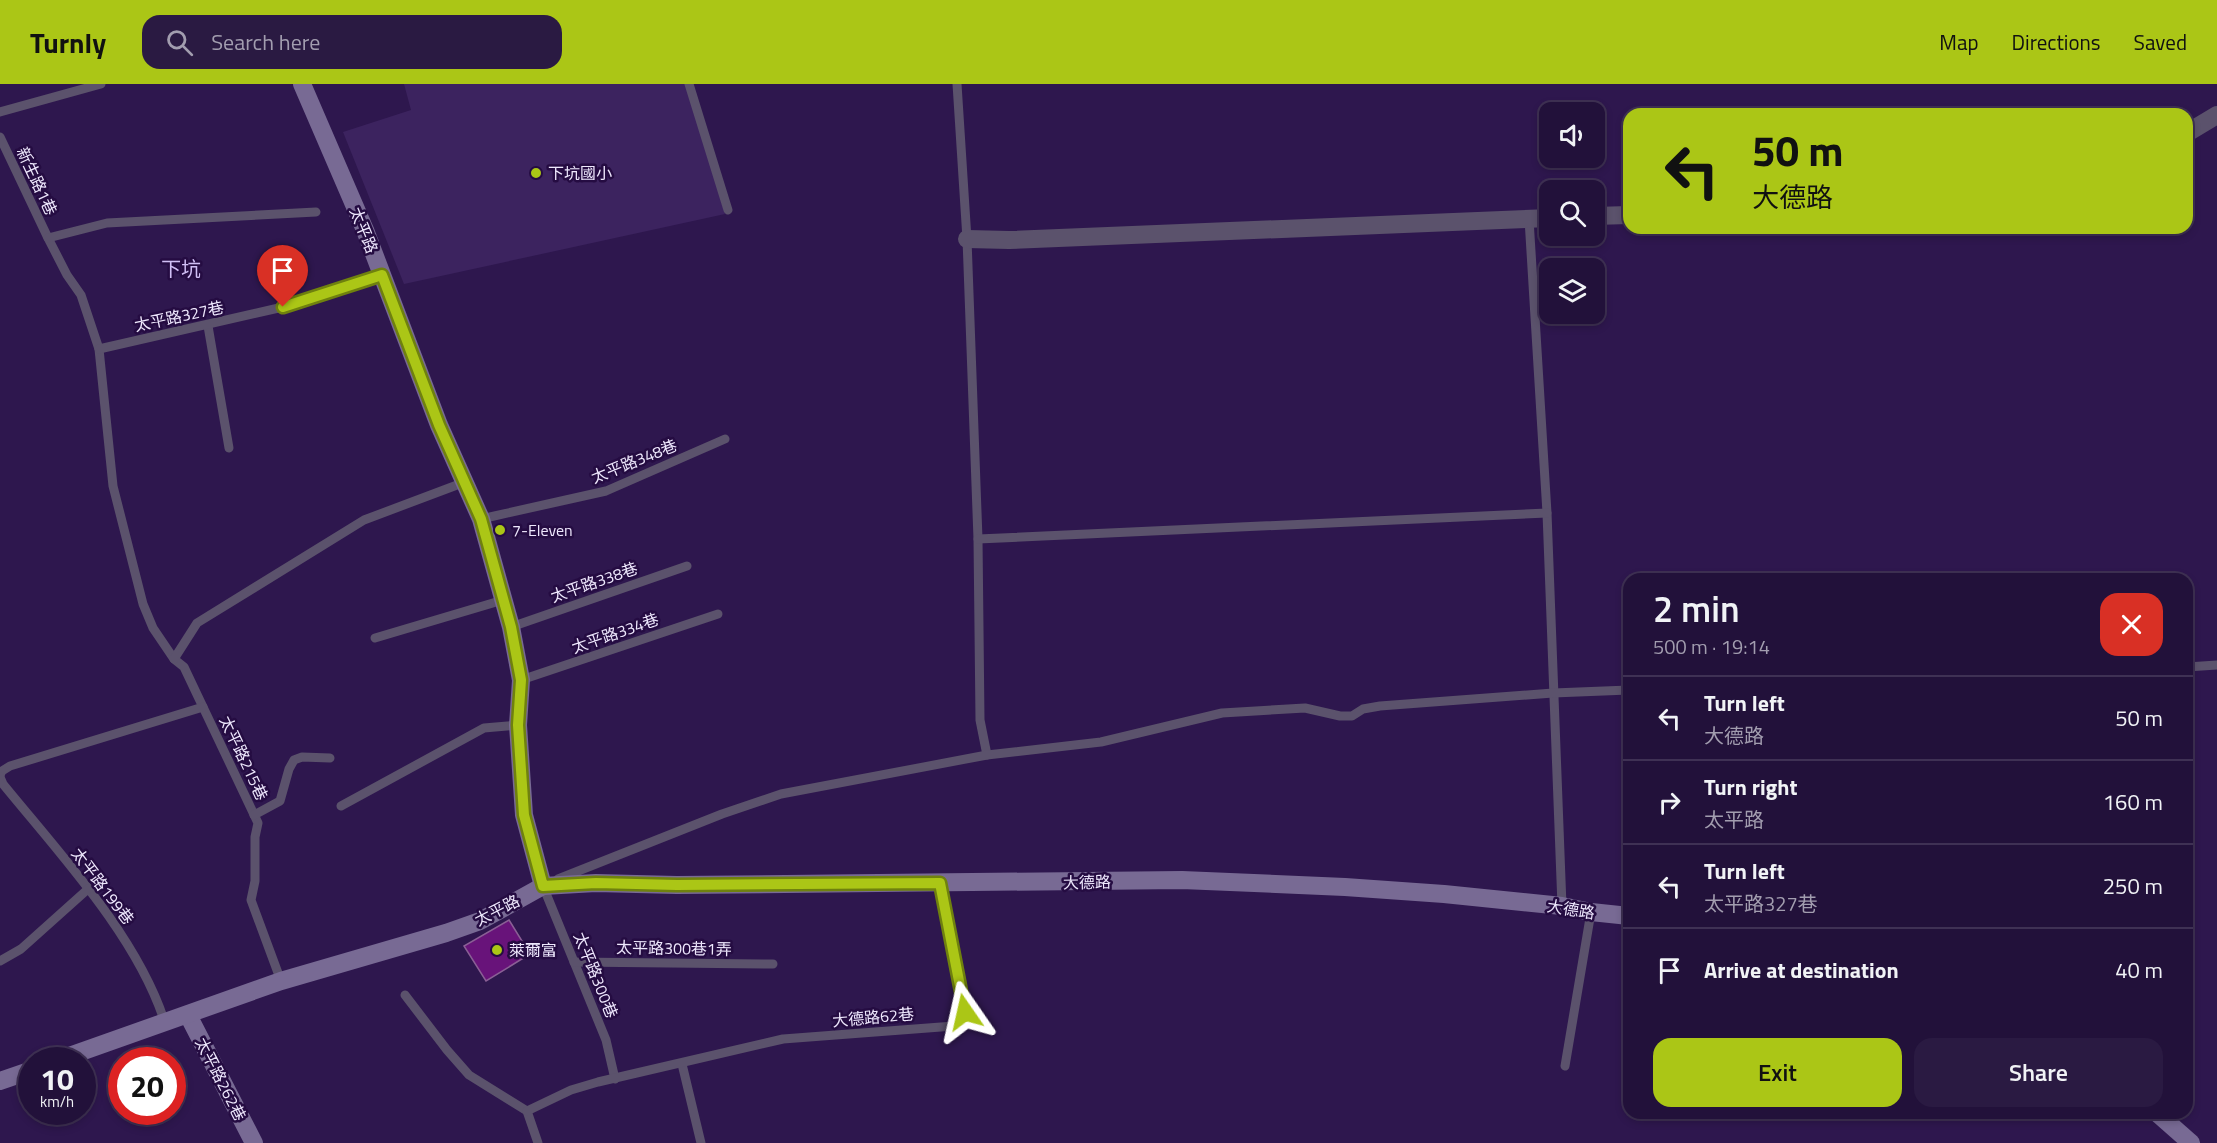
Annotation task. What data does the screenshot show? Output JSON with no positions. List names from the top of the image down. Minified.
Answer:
{"streets":{"street":["太平路","大德路","太平路262巷"],"lane":["新生路1巷","太平路327巷","太平路348巷","太平路338巷","太平路334巷","太平路215巷","太平路199巷","太平路300巷1弄","太平路300巷","大德路62巷"]},"crossings":[["太平路","太平路327巷"],["太平路","太平路348巷"],["太平路","太平路338巷"],["太平路","太平路334巷"],["太平路","太平路215巷"],["太平路","大德路"],["太平路","太平路199巷"],["太平路","太平路300巷"],["太平路","太平路262巷"],["太平路327巷","太平路215巷"],["太平路215巷","太平路199巷"],["大德路","太平路300巷"],["大德路","大德路62巷"],["太平路300巷1弄","太平路300巷"]],"districts":["下坑"],"places":["下坑國小","7-Eleven","萊爾富"],"page":{"header":"Turnly","search":"Search here","nav":["Map","Directions","Saved"],"turn":["50 m","大德路"],"heading":["2 min","500 m · 19:14"],"list":[{"name":"Turn left","note":"大德路","value":"50 m"},{"name":"Turn right","note":"太平路","value":"160 m"},{"name":"Turn left","note":"太平路327巷","value":"250 m"},{"name":"Arrive at destination","value":"40 m"}],"buttons":["Exit","Share"],"speed":"10 km/h","limit":"20"}}
